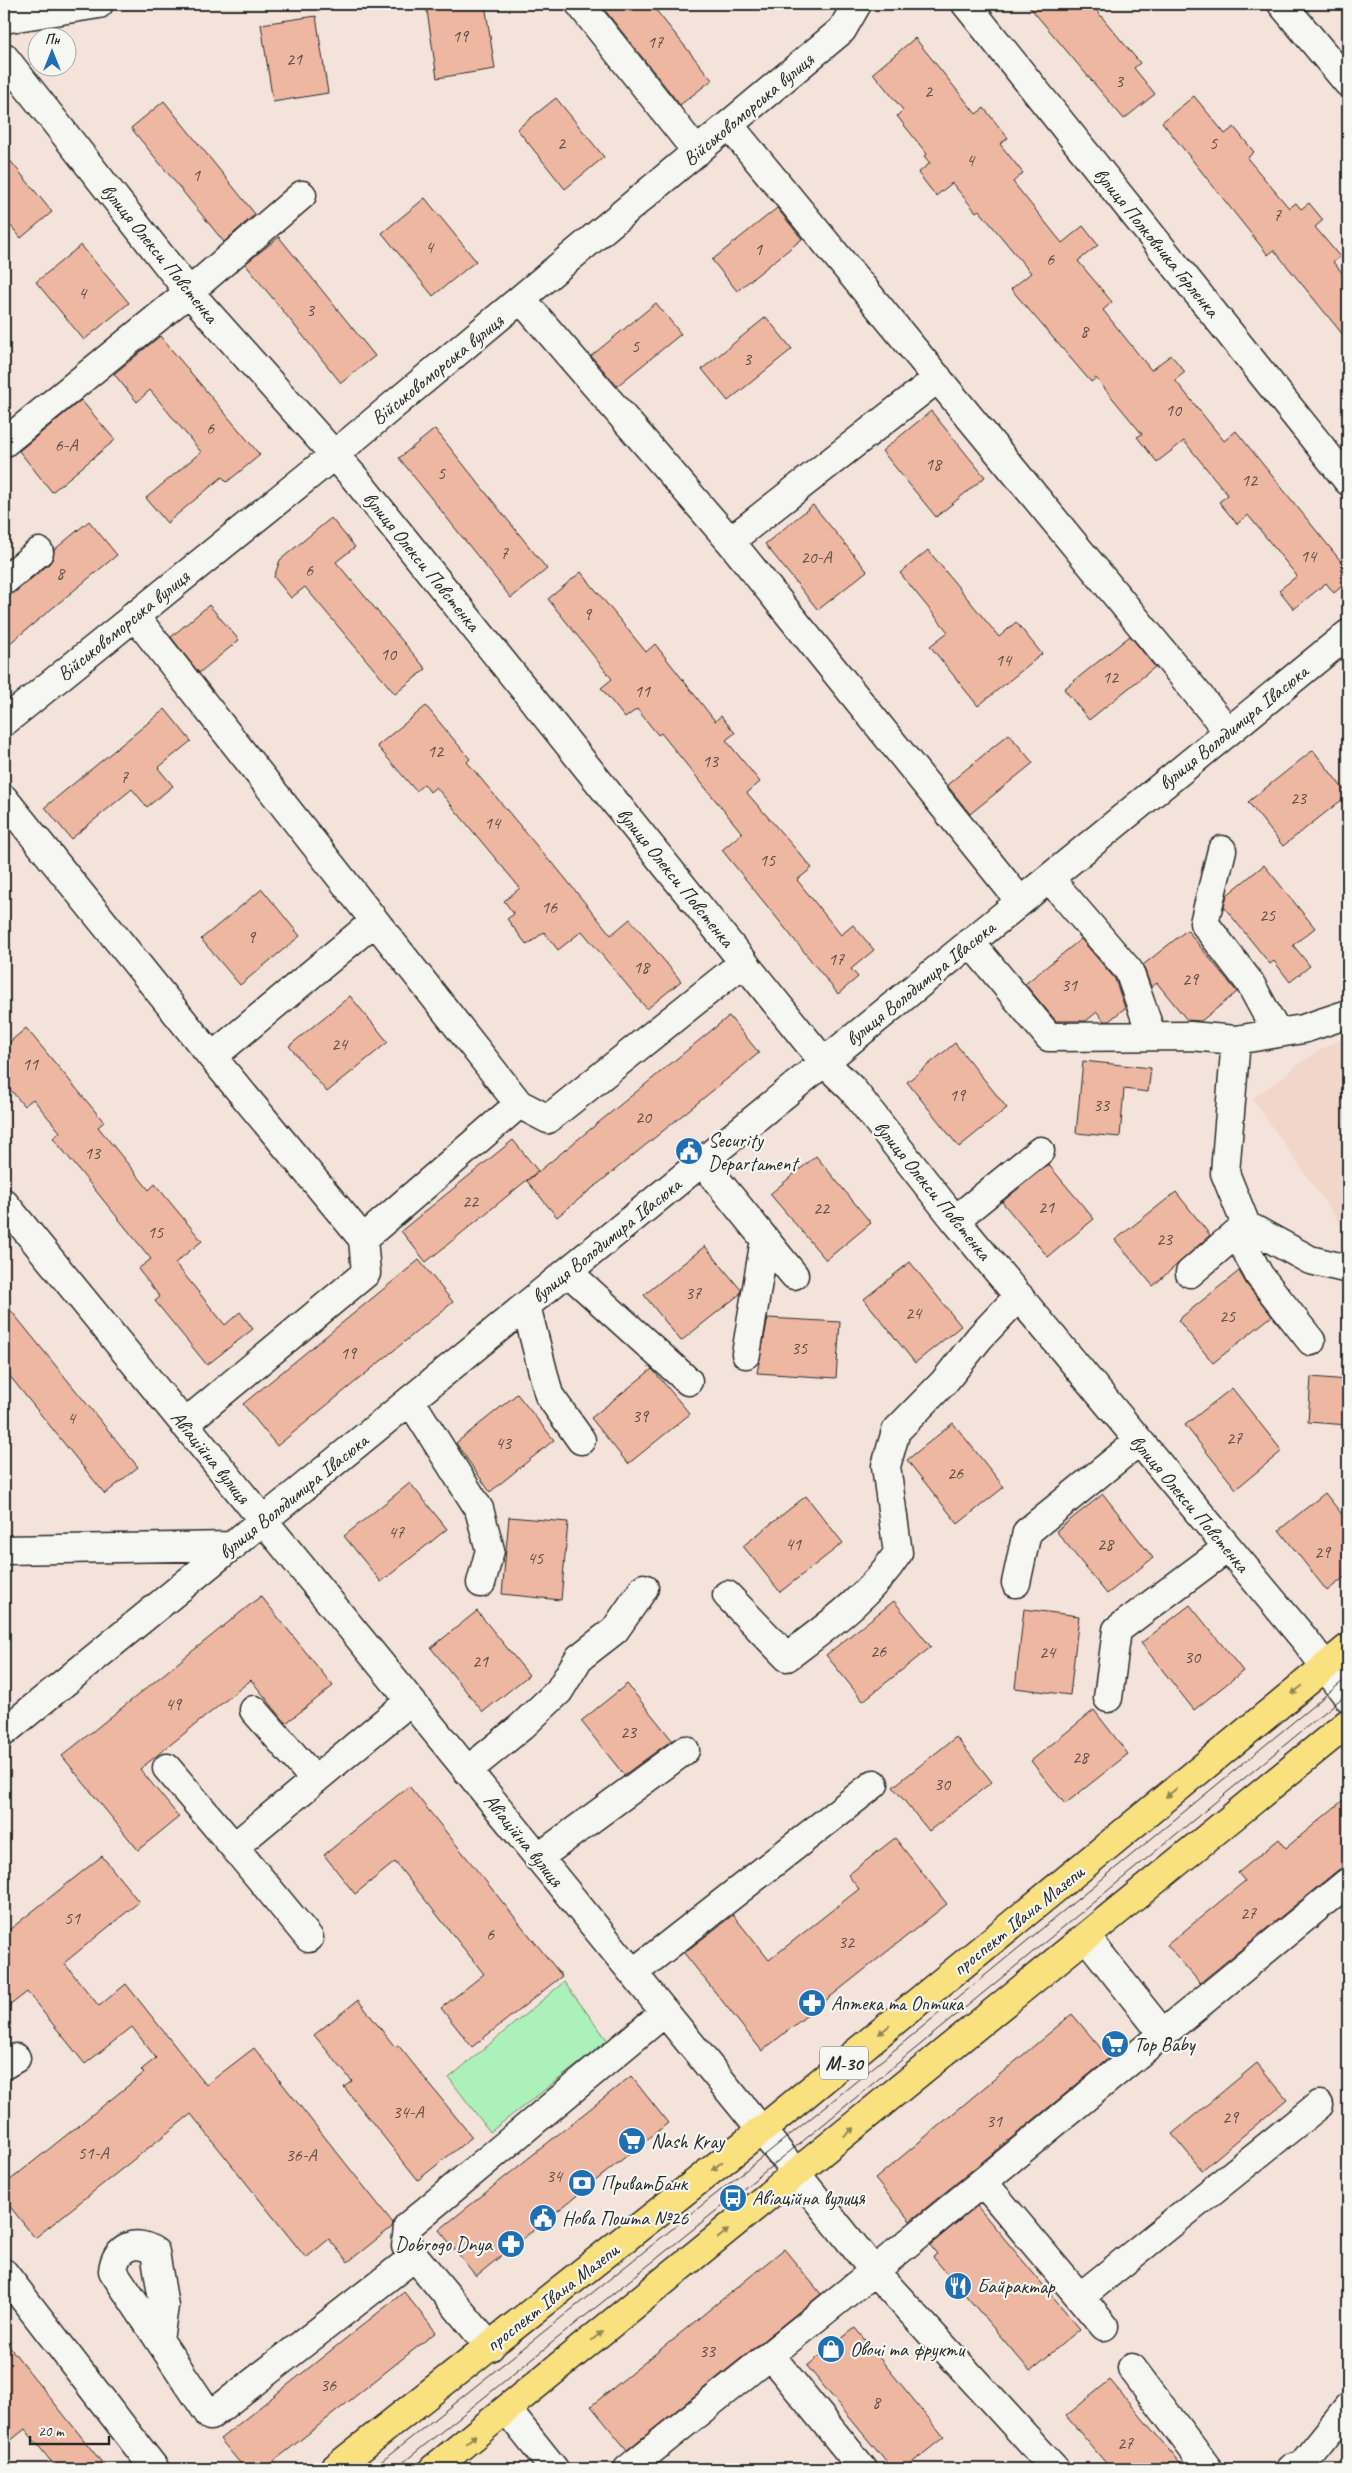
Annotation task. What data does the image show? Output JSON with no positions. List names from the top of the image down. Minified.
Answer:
{"streets":{"highway":["проспект Івана Мазепи","М-30"],"street":["Військовоморська вулиця","вулиця Полковника Горленка","вулиця Олекси Повстенка","вулиця Володимира Івасюка","Авіаційна вулиця"]},"crossings":[["Військовоморська вулиця","вулиця Олекси Повстенка"],["вулиця Олекси Повстенка","вулиця Володимира Івасюка"],["вулиця Олекси Повстенка","проспект Івана Мазепи"],["вулиця Володимира Івасюка","Авіаційна вулиця"],["Авіаційна вулиця","проспект Івана Мазепи"],["Авіаційна вулиця","М-30"]],"places":{"public building":["Security Departament","Нова Пошта №26"],"pharmacy":["Аптека та Оптика","Dobrogo Dnya"],"supermarket":["Top Baby","Nash Kray"],"bank":["ПриватБанк"],"bus stop":["Авіаційна вулиця"],"restaurant":["Байрактар"],"shop":["Овочі та фрукти"]},"house_numbers":["19","17","21","3","2","2","5","4","1","7","4","1","6","4","3","8","5","3","10","6","6-А","18","5","12","7","14","20-А","6","8","9","10","14","12","11","12","13","7","23","14","15","16","25","9","17","18","29","31","24","11","19","33","20","13","22","21","22","15","23","37","24","25","35","19","39","4","27","43","26","47","41","28","29","45","26","24","30","21","49","23","28","30","27","51","6","32","34-А","29","31","51-А","36-А","34","33","36","8","27"],"scale_bar":"20 m","north":"top"}
